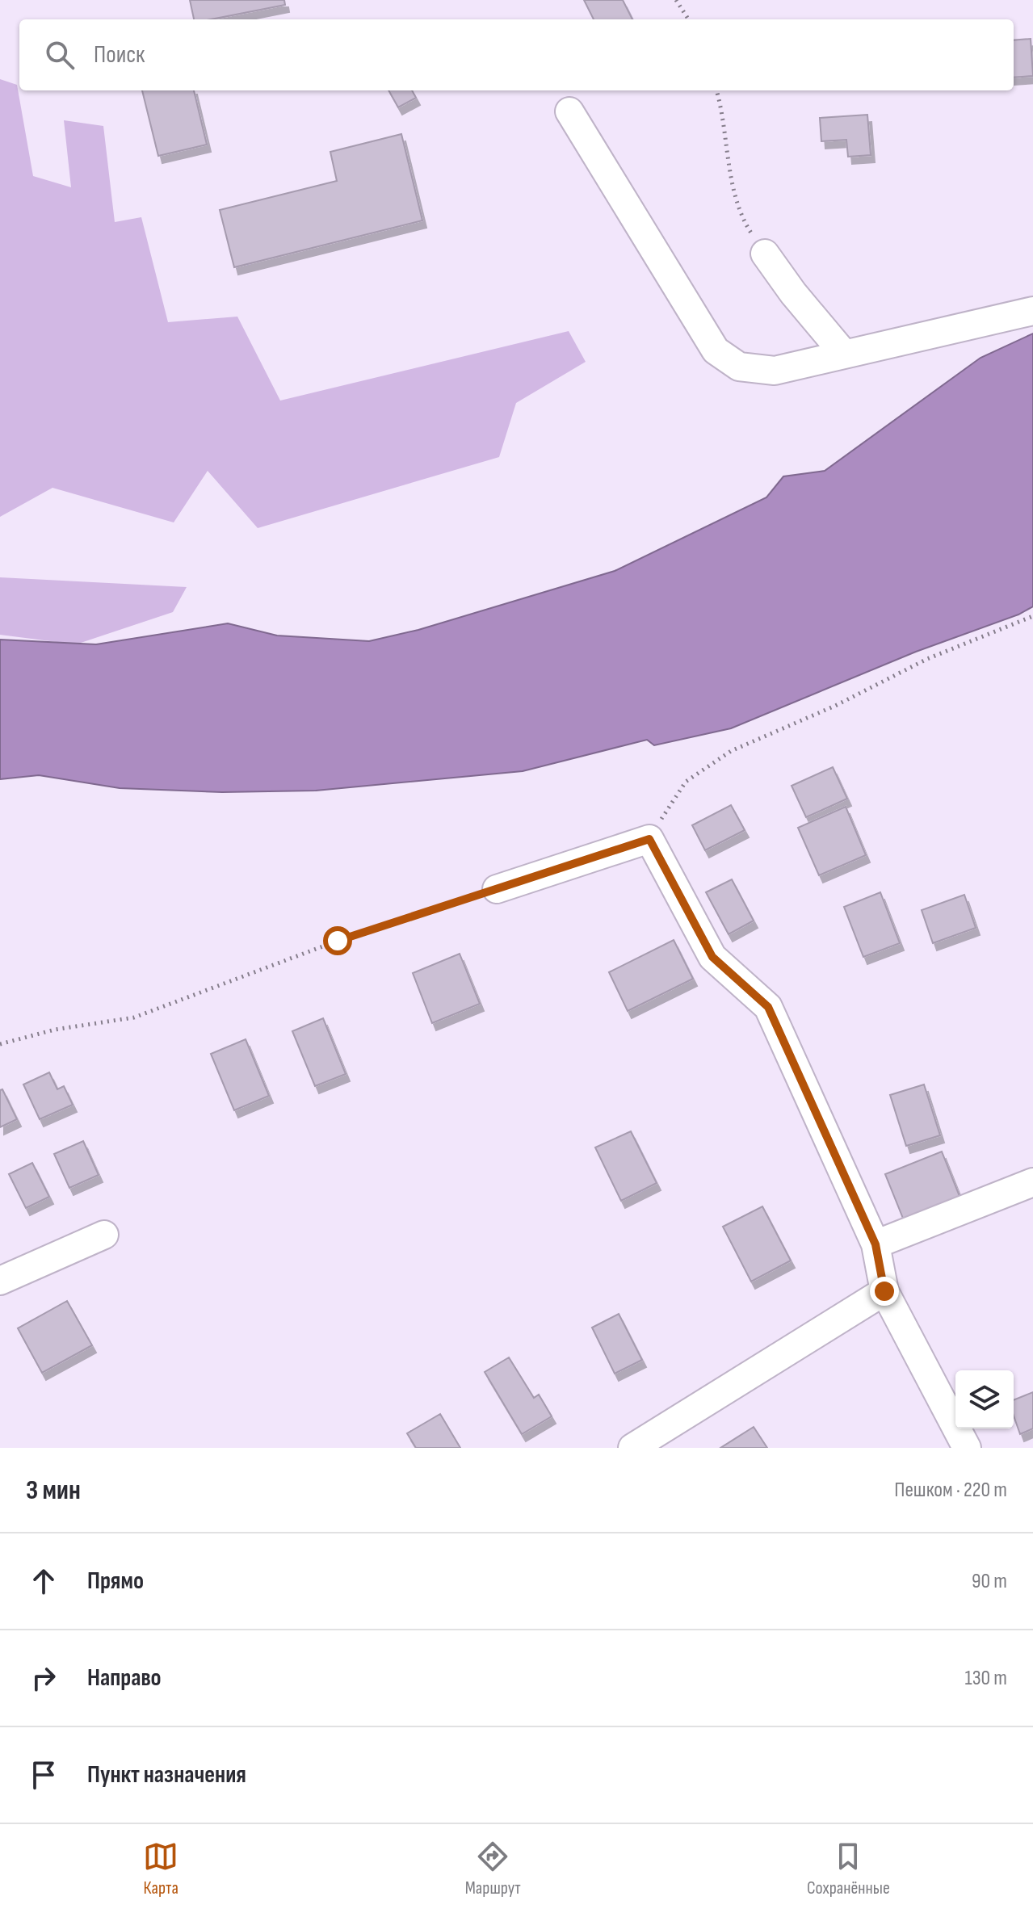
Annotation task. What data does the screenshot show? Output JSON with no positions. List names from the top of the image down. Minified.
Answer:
{"page":{"search":"Поиск","heading":["3 мин","Пешком · 220 m"],"list":[["Прямо","90 m"],["Направо","130 m"],"Пункт назначения"],"nav":["Карта","Маршрут","Сохранённые"]}}
